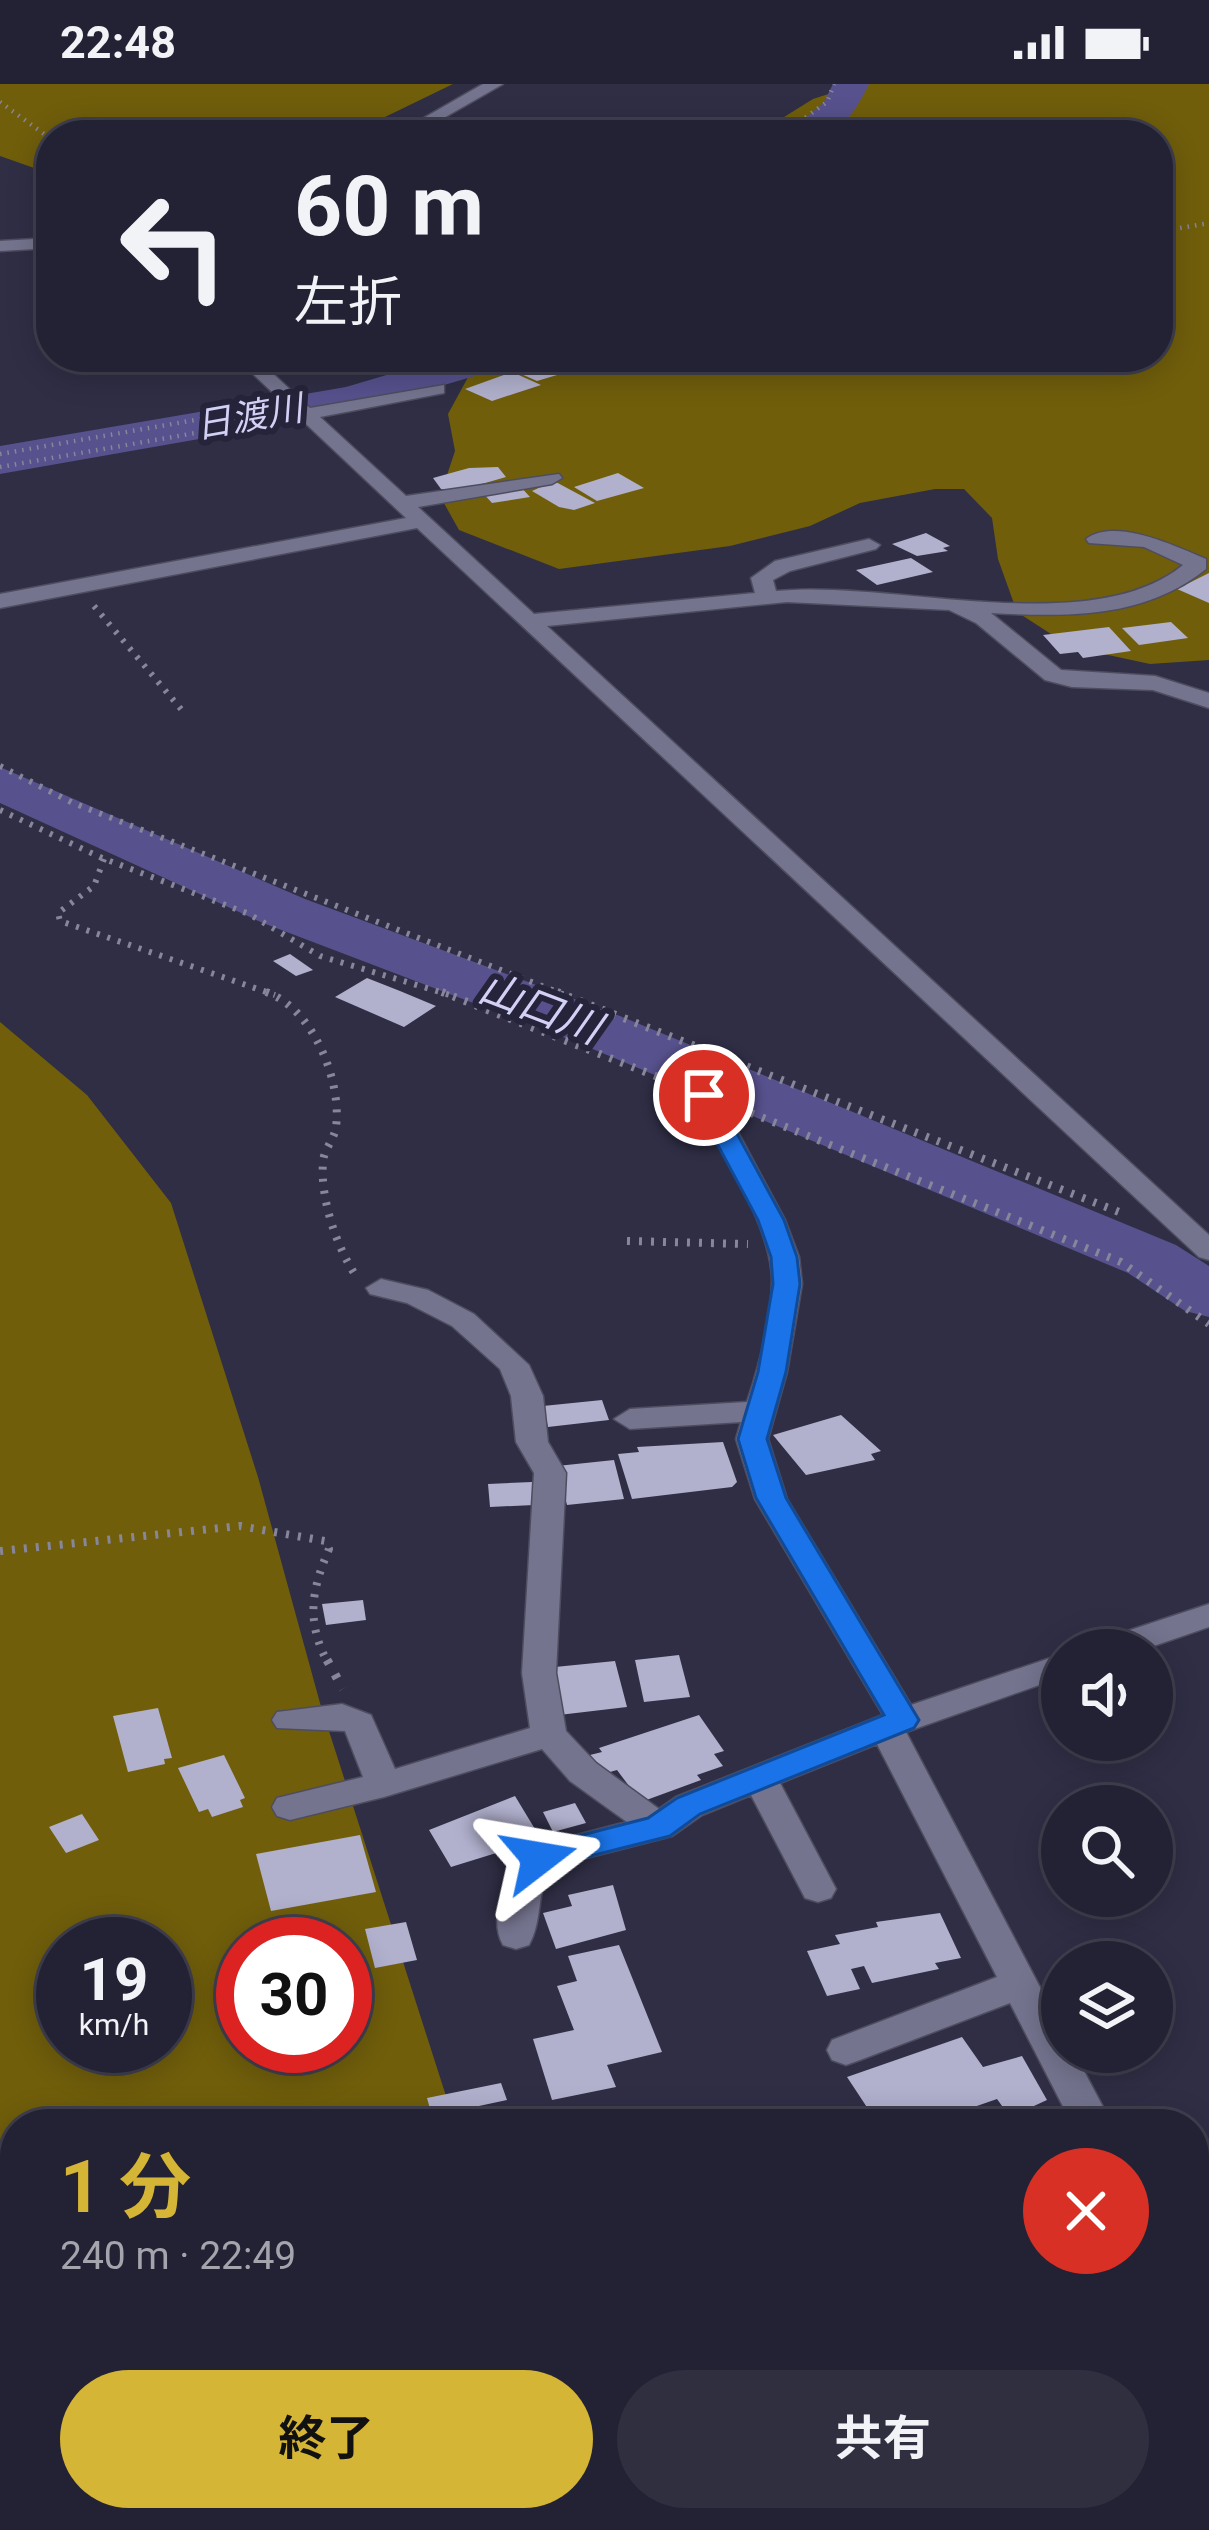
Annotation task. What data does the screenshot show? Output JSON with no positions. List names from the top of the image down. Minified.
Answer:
{"water":["日渡川","山口川"],"page":{"status":"22:48","turn":["60 m","左折"],"speed":"19 km/h","limit":"30","heading":["1 分","240 m · 22:49"],"buttons":["終了","共有"]}}
